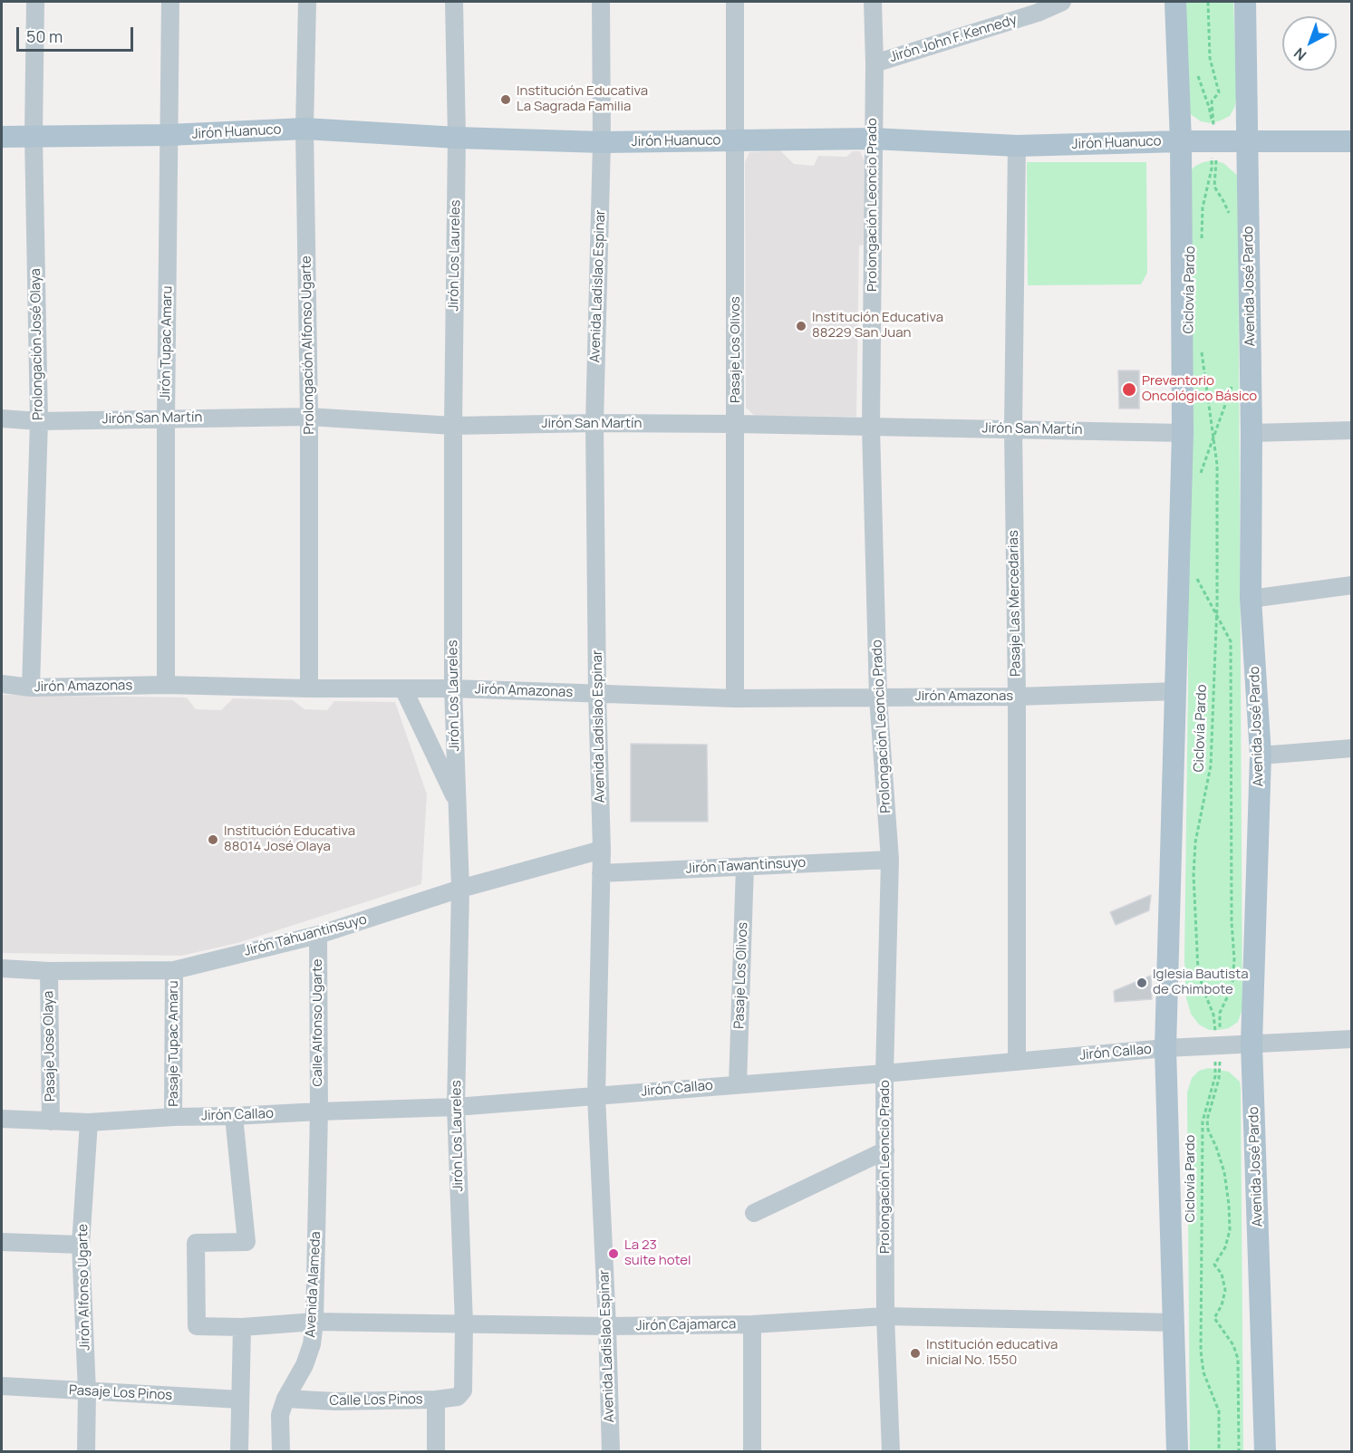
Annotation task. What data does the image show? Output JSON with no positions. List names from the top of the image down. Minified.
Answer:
{"streets":{"main road":["Jirón Huanuco","Avenida José Pardo"],"street":["Jirón John F. Kennedy","Prolongación Leoncio Prado","Jirón Los Laureles","Avenida Ladislao Espinar","Jirón Tupac Amaru","Prolongación José Olaya","Prolongación Alfonso Ugarte","Pasaje Los Olivos","Jirón San Martín","Pasaje Las Mercedarias","Jirón Amazonas","Jirón Tawantinsuyo","Jirón Tahuantinsuyo","Calle Alfonso Ugarte","Pasaje Tupac Amaru","Pasaje Jose Olaya","Jirón Callao","Avenida Alameda","Jirón Alfonso Ugarte","Jirón Cajamarca","Pasaje Los Pinos","Calle Los Pinos"],"path":["Ciclovía Pardo"]},"crossings":[["Jirón John F. Kennedy","Prolongación Leoncio Prado"],["Jirón Huanuco","Prolongación Leoncio Prado"],["Jirón Huanuco","Jirón Los Laureles"],["Jirón Huanuco","Avenida Ladislao Espinar"],["Jirón Huanuco","Avenida José Pardo"],["Jirón Huanuco","Ciclovía Pardo"],["Jirón Huanuco","Jirón Tupac Amaru"],["Jirón Huanuco","Prolongación José Olaya"],["Jirón Huanuco","Prolongación Alfonso Ugarte"],["Jirón Huanuco","Pasaje Los Olivos"],["Jirón Huanuco","Pasaje Las Mercedarias"],["Prolongación Leoncio Prado","Jirón San Martín"],["Prolongación Leoncio Prado","Jirón Amazonas"],["Prolongación Leoncio Prado","Jirón Tawantinsuyo"],["Prolongación Leoncio Prado","Jirón Callao"],["Prolongación Leoncio Prado","Jirón Cajamarca"],["Jirón Los Laureles","Jirón San Martín"],["Jirón Los Laureles","Jirón Amazonas"],["Jirón Los Laureles","Jirón Tahuantinsuyo"],["Jirón Los Laureles","Jirón Callao"],["Jirón Los Laureles","Jirón Cajamarca"],["Jirón Los Laureles","Calle Los Pinos"],["Avenida Ladislao Espinar","Jirón San Martín"],["Avenida Ladislao Espinar","Jirón Amazonas"],["Avenida Ladislao Espinar","Jirón Tawantinsuyo"],["Avenida Ladislao Espinar","Jirón Tahuantinsuyo"],["Avenida Ladislao Espinar","Jirón Callao"],["Avenida Ladislao Espinar","Jirón Cajamarca"],["Avenida José Pardo","Jirón Callao"],["Ciclovía Pardo","Jirón Callao"],["Jirón Tupac Amaru","Jirón San Martín"],["Jirón Tupac Amaru","Jirón Amazonas"],["Prolongación José Olaya","Jirón San Martín"],["Prolongación José Olaya","Jirón Amazonas"],["Prolongación Alfonso Ugarte","Jirón San Martín"],["Prolongación Alfonso Ugarte","Jirón Amazonas"],["Pasaje Los Olivos","Jirón San Martín"],["Pasaje Los Olivos","Jirón Amazonas"],["Pasaje Los Olivos","Jirón Tawantinsuyo"],["Pasaje Los Olivos","Jirón Callao"],["Jirón San Martín","Pasaje Las Mercedarias"],["Pasaje Las Mercedarias","Jirón Amazonas"],["Pasaje Las Mercedarias","Jirón Callao"],["Jirón Tahuantinsuyo","Calle Alfonso Ugarte"],["Jirón Tahuantinsuyo","Pasaje Tupac Amaru"],["Jirón Tahuantinsuyo","Pasaje Jose Olaya"],["Calle Alfonso Ugarte","Jirón Callao"],["Calle Alfonso Ugarte","Avenida Alameda"],["Pasaje Tupac Amaru","Jirón Callao"],["Pasaje Jose Olaya","Jirón Callao"],["Jirón Callao","Avenida Alameda"],["Jirón Callao","Jirón Alfonso Ugarte"],["Jirón Callao","Jirón Cajamarca"],["Avenida Alameda","Jirón Cajamarca"],["Avenida Alameda","Calle Los Pinos"],["Jirón Alfonso Ugarte","Pasaje Los Pinos"]],"places":["Institución Educativa La Sagrada Familia","Institución Educativa 88229 San Juan","Preventorio Oncológico Básico","Institución Educativa 88014 José Olaya","Iglesia Bautista de Chimbote","La 23 suite hotel","Institución educativa inicial No. 1550"],"scale_bar":"50 m","north":"bottom left"}
